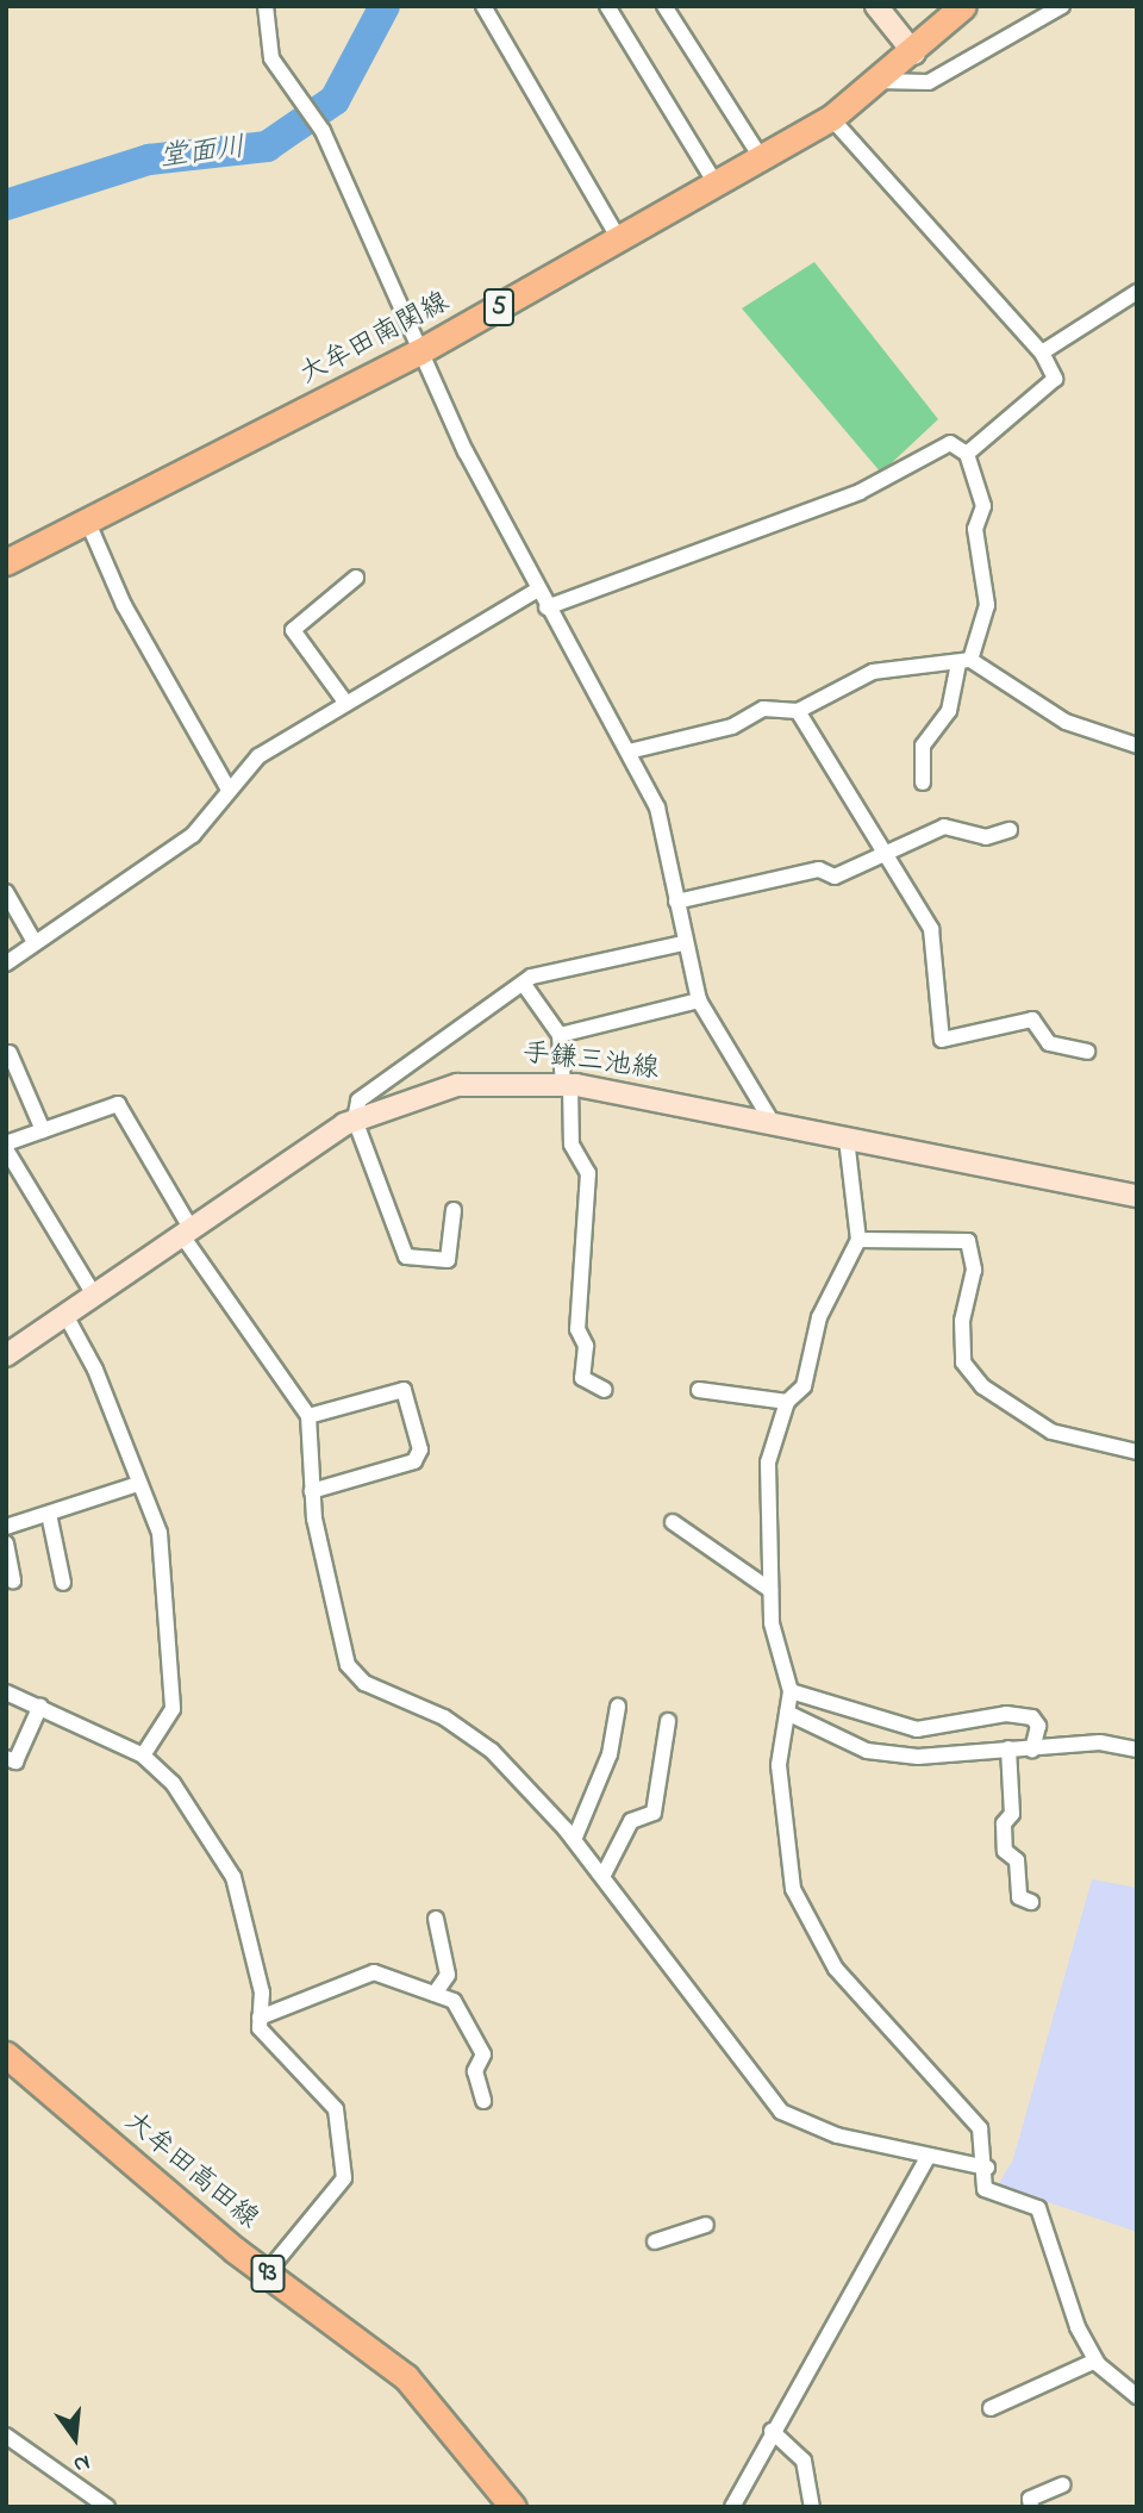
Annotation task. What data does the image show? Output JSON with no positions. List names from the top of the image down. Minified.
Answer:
{"streets":{"main road":["5","大牟田南関線","手鎌三池線","大牟田高田線","93"]},"water":["堂面川"],"north":"bottom"}
